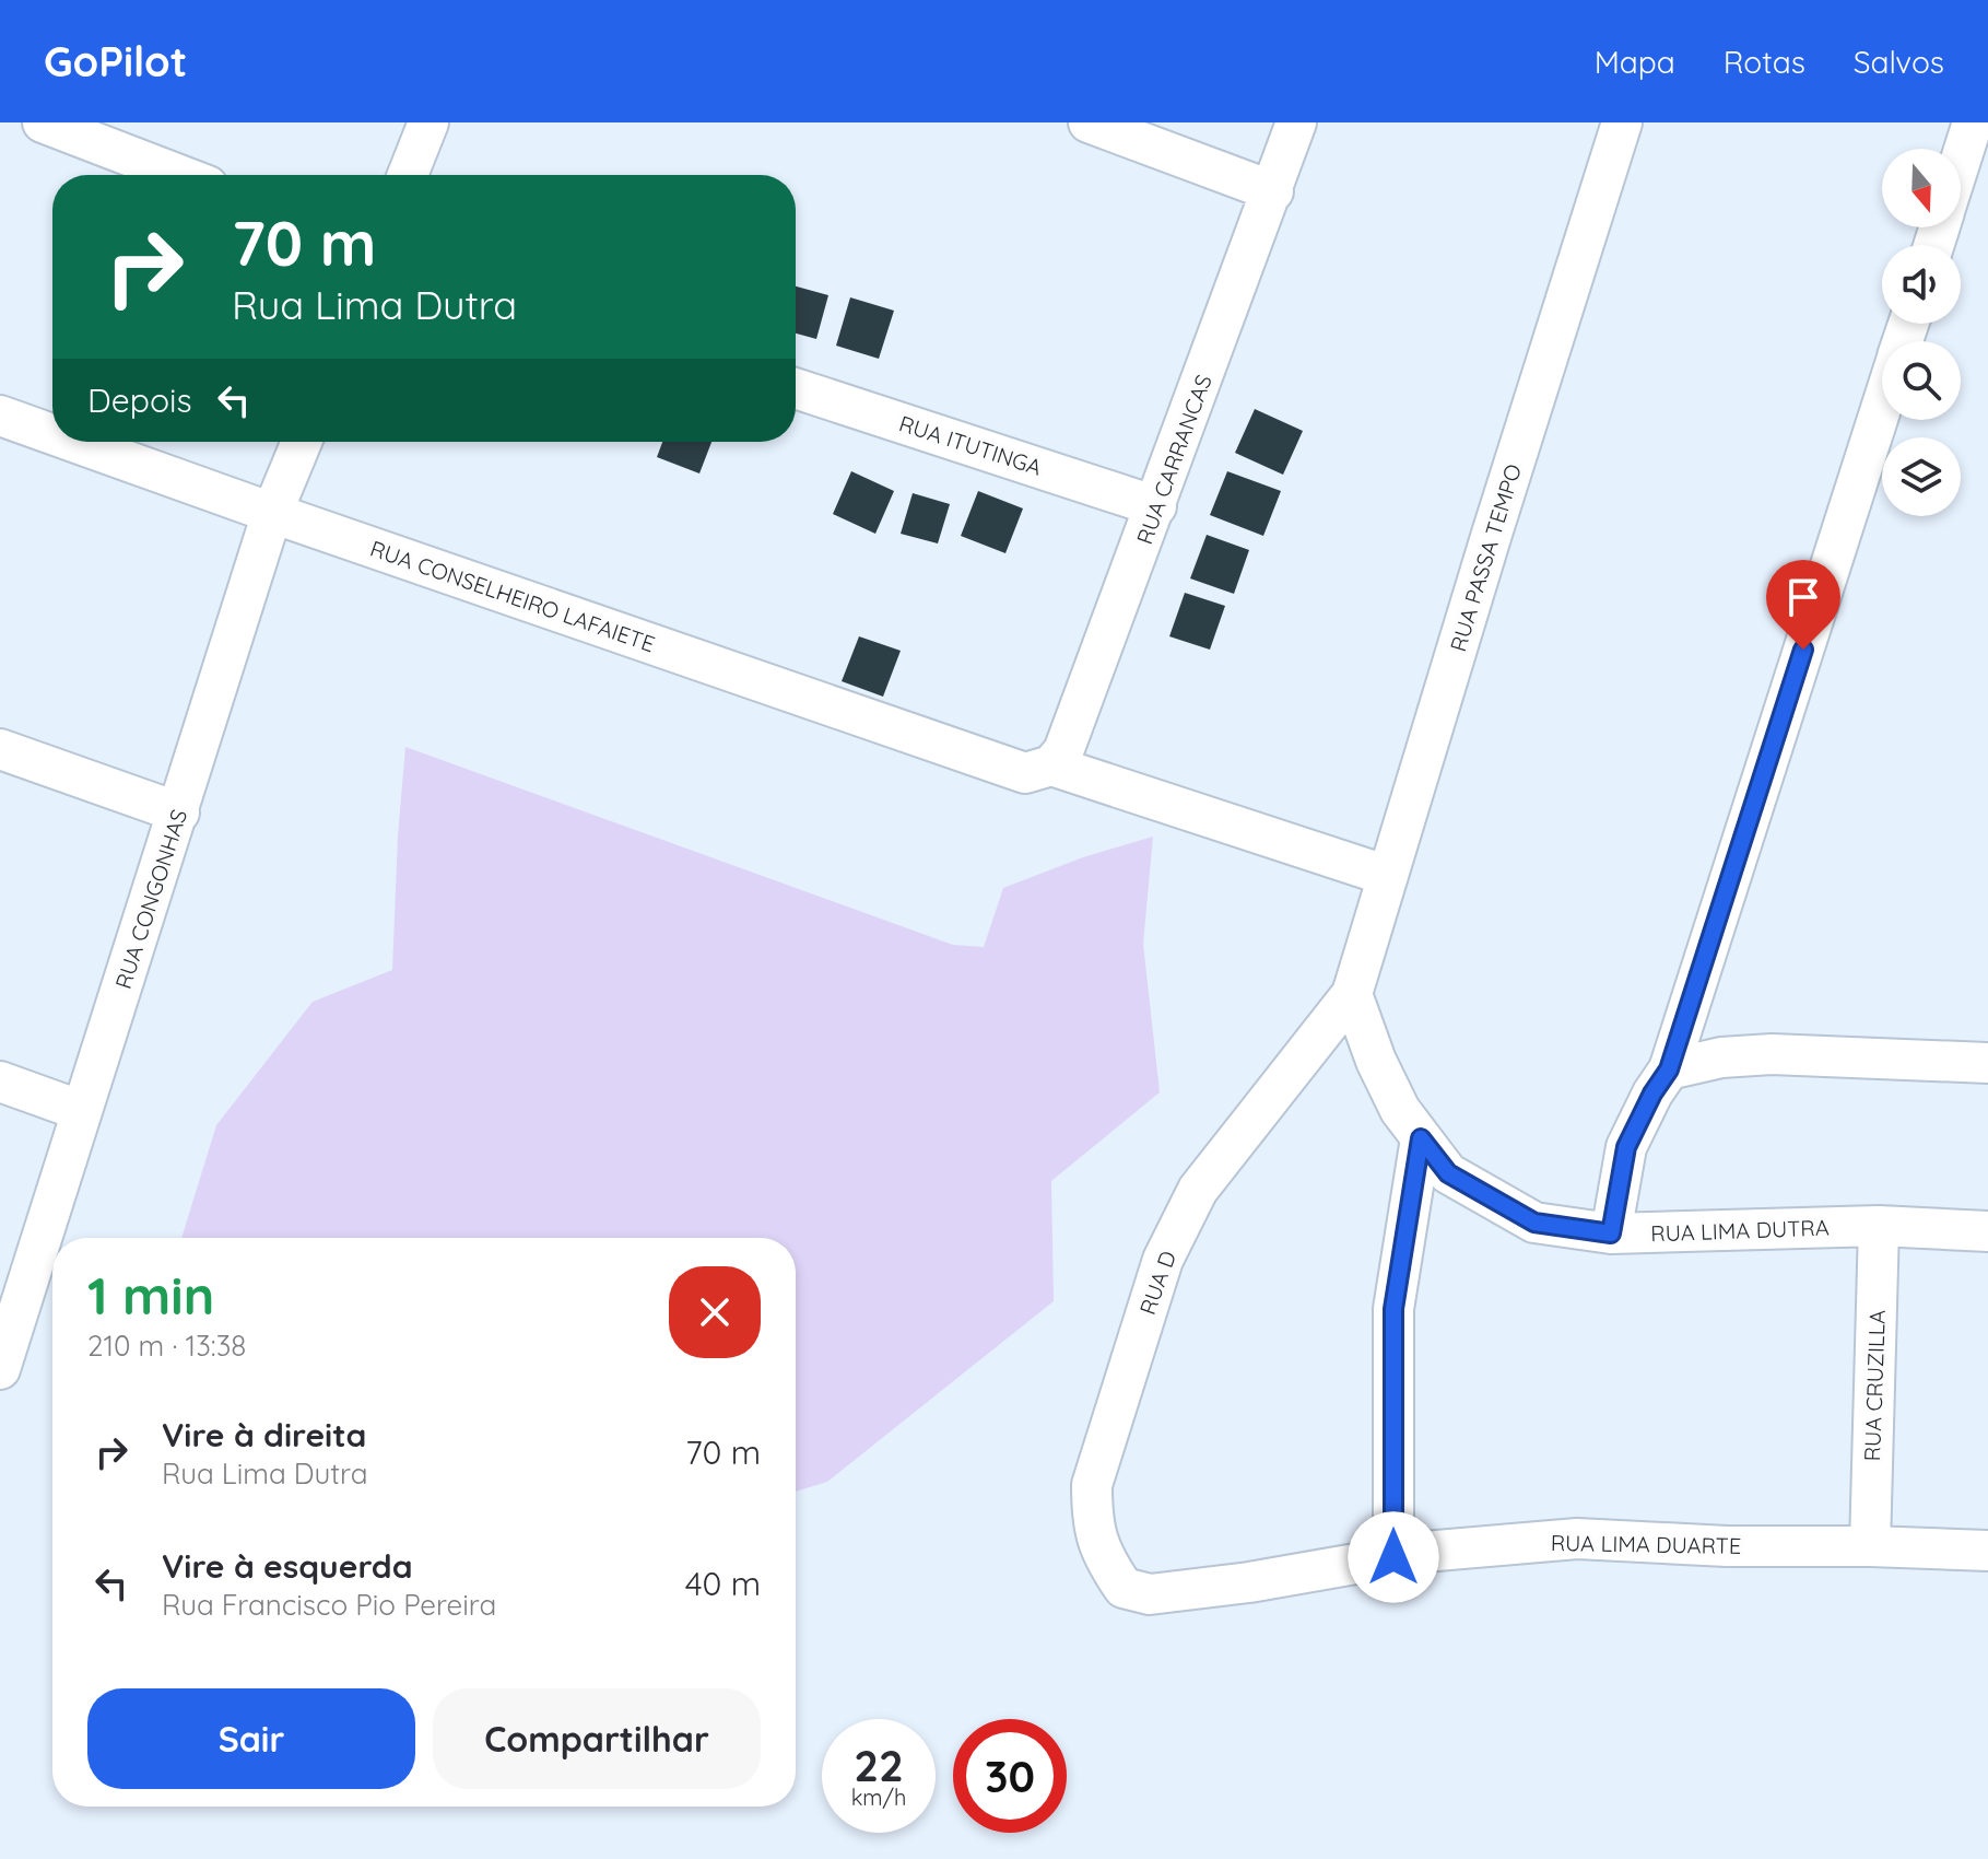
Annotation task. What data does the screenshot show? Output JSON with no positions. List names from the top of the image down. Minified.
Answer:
{"streets":{"street":["RUA ITUTINGA","RUA CARRANCAS","RUA PASSA TEMPO","RUA CONSELHEIRO LAFAIETE","RUA CONGONHAS","RUA LIMA DUTRA","RUA D","RUA CRUZILLA","RUA LIMA DUARTE"]},"crossings":[["RUA ITUTINGA","RUA CARRANCAS"],["RUA CARRANCAS","RUA CONSELHEIRO LAFAIETE"],["RUA PASSA TEMPO","RUA CONSELHEIRO LAFAIETE"],["RUA PASSA TEMPO","RUA LIMA DUTRA"],["RUA PASSA TEMPO","RUA D"],["RUA CONSELHEIRO LAFAIETE","RUA CONGONHAS"],["RUA LIMA DUTRA","RUA D"],["RUA LIMA DUTRA","RUA CRUZILLA"],["RUA D","RUA LIMA DUARTE"],["RUA CRUZILLA","RUA LIMA DUARTE"]],"north":"bottom","page":{"header":"GoPilot","nav":["Mapa","Rotas","Salvos"],"turn":["70 m","Rua Lima Dutra"],"then":"Depois","heading":["1 min","210 m · 13:38"],"list":[{"name":"Vire à direita","note":"Rua Lima Dutra","value":"70 m"},{"name":"Vire à esquerda","note":"Rua Francisco Pio Pereira","value":"40 m"}],"buttons":["Sair","Compartilhar"],"speed":"22 km/h","limit":"30"}}
